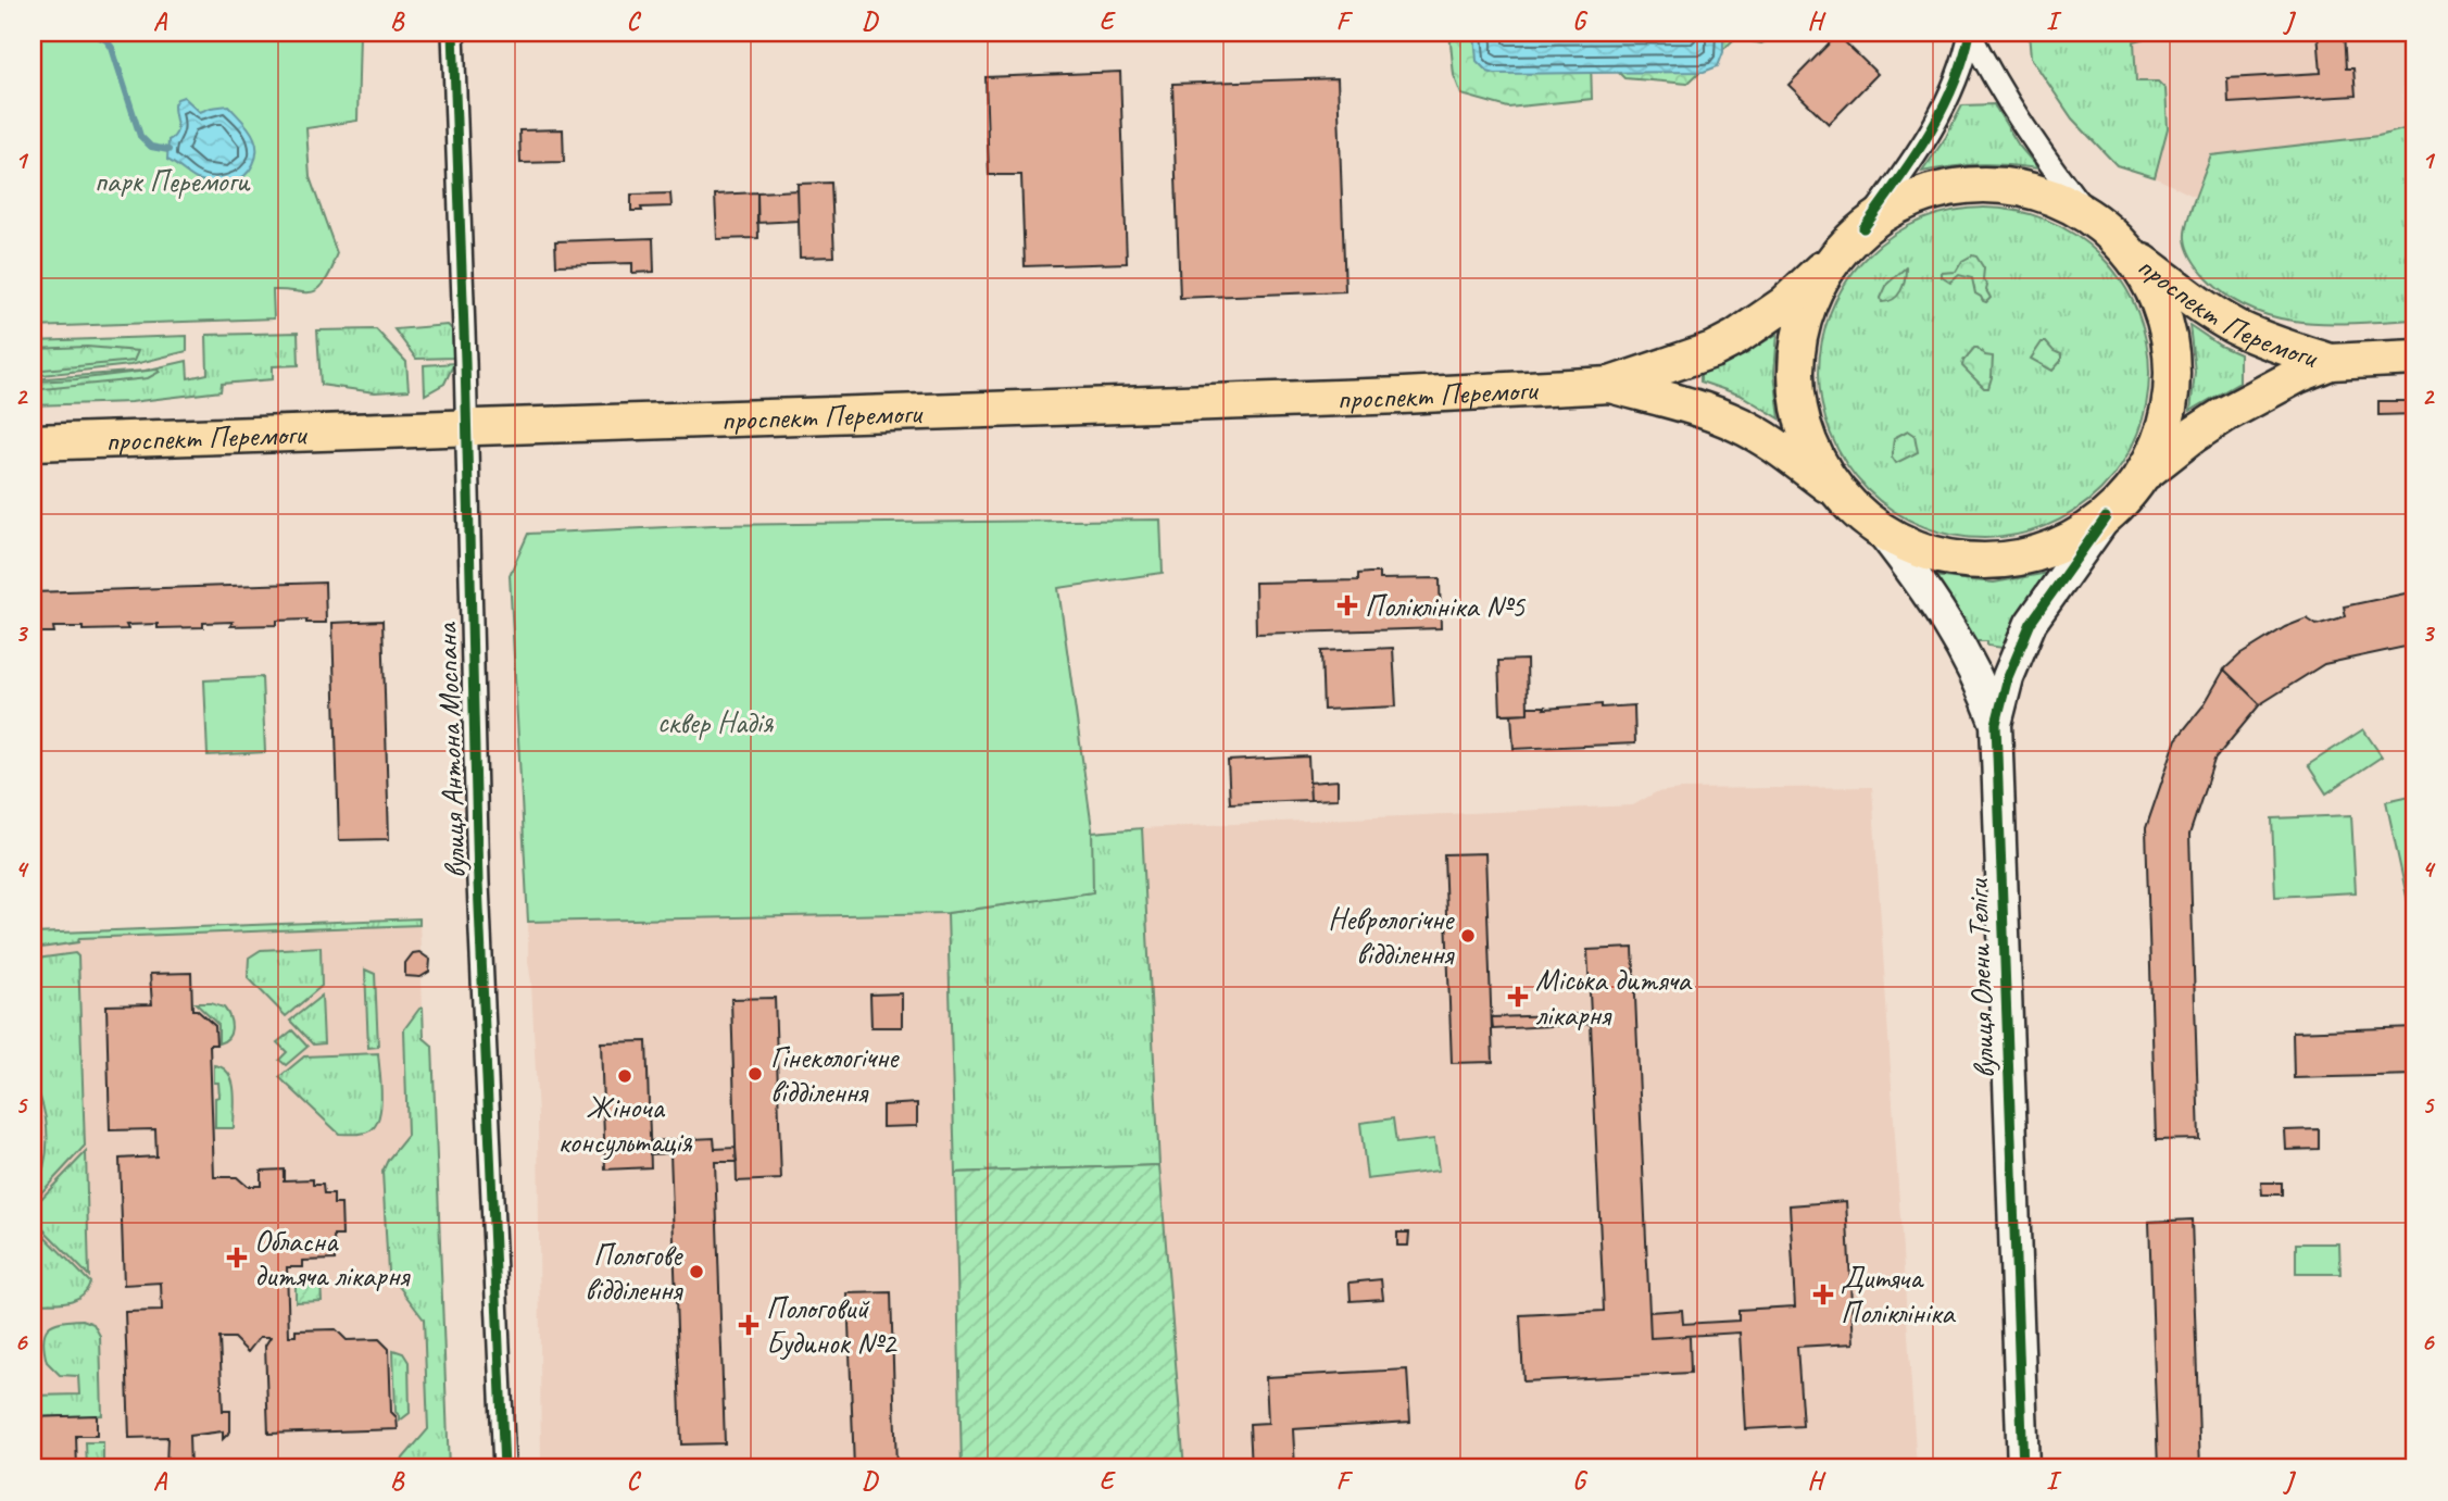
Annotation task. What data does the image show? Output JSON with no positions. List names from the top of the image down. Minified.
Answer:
{"streets":{"main road":["проспект Перемоги"],"street":["вулиця Антона Моспана","вулиця Олени Теліги"]},"crossings":[["проспект Перемоги","вулиця Антона Моспана"]],"parks":["парк Перемоги","сквер Надія"],"places":{"health":["Поліклініка №5","Міська дитяча лікарня","Обласна дитяча лікарня","Дитяча Поліклініка","Пологовий Будинок №2"],"other":["Неврологічне відділення","Гінекологічне відділення","Жіноча консультація","Пологове відділення"]},"grid":{"columns":["A","B","C","D","E","F","G","H","I","J"],"rows":["1","2","3","4","5","6"]}}
